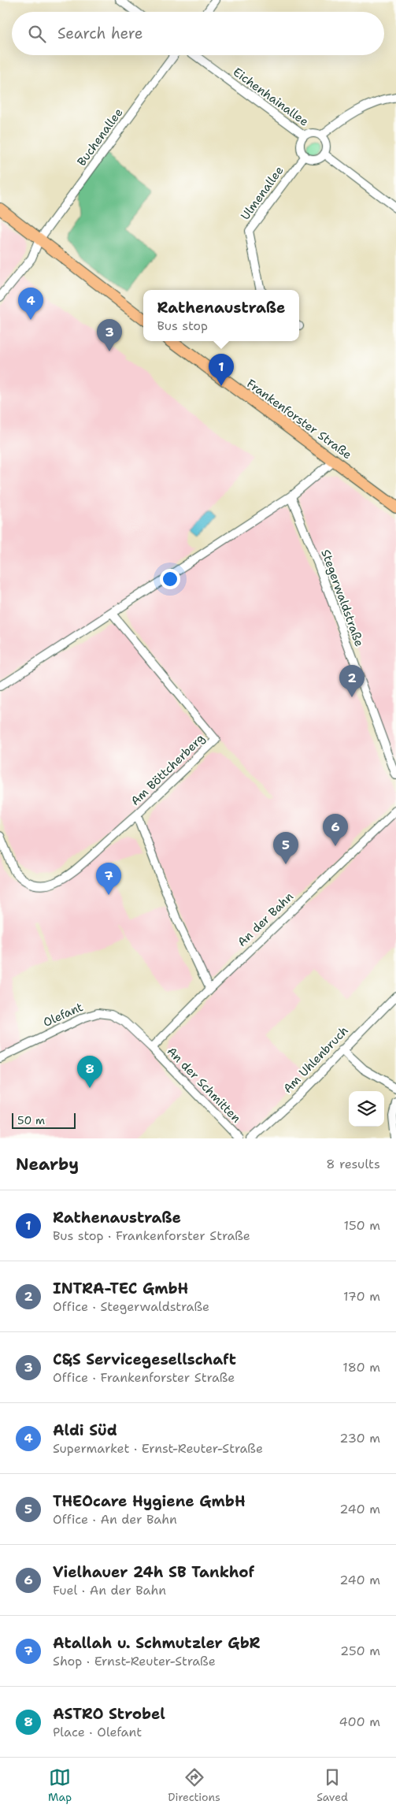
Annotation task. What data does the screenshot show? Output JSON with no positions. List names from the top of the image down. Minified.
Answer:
{"streets":{"main road":["Frankenforster Straße"],"street":["Eichenhainallee","Buchenallee","Ulmenallee","Stegerwaldstraße","Am Böttcherberg","An der Bahn","Olefant","Am Uhlenbruch","An der Schmitten"]},"crossings":[["Eichenhainallee","Ulmenallee"],["Am Böttcherberg","An der Bahn"],["An der Bahn","Olefant"],["An der Bahn","An der Schmitten"],["Olefant","An der Schmitten"]],"scale_bar":"50 m","page":{"search":"Search here","pins":["4","3","1","2","6","5","7","8"],"popup":["Rathenaustraße","Bus stop"],"scale":"50 m","heading":["Nearby","8 results"],"list":[{"mark":"1","name":"Rathenaustraße","note":"Bus stop · Frankenforster Straße","value":"150 m"},{"mark":"2","name":"INTRA-TEC GmbH","note":"Office · Stegerwaldstraße","value":"170 m"},{"mark":"3","name":"C&S Servicegesellschaft","note":"Office · Frankenforster Straße","value":"180 m"},{"mark":"4","name":"Aldi Süd","note":"Supermarket · Ernst-Reuter-Straße","value":"230 m"},{"mark":"5","name":"THEOcare Hygiene GmbH","note":"Office · An der Bahn","value":"240 m"},{"mark":"6","name":"Vielhauer 24h SB Tankhof","note":"Fuel · An der Bahn","value":"240 m"},{"mark":"7","name":"Atallah u. Schmutzler GbR","note":"Shop · Ernst-Reuter-Straße","value":"250 m"},{"mark":"8","name":"ASTRO Strobel","note":"Place · Olefant","value":"400 m"}],"nav":["Map","Directions","Saved"]}}
